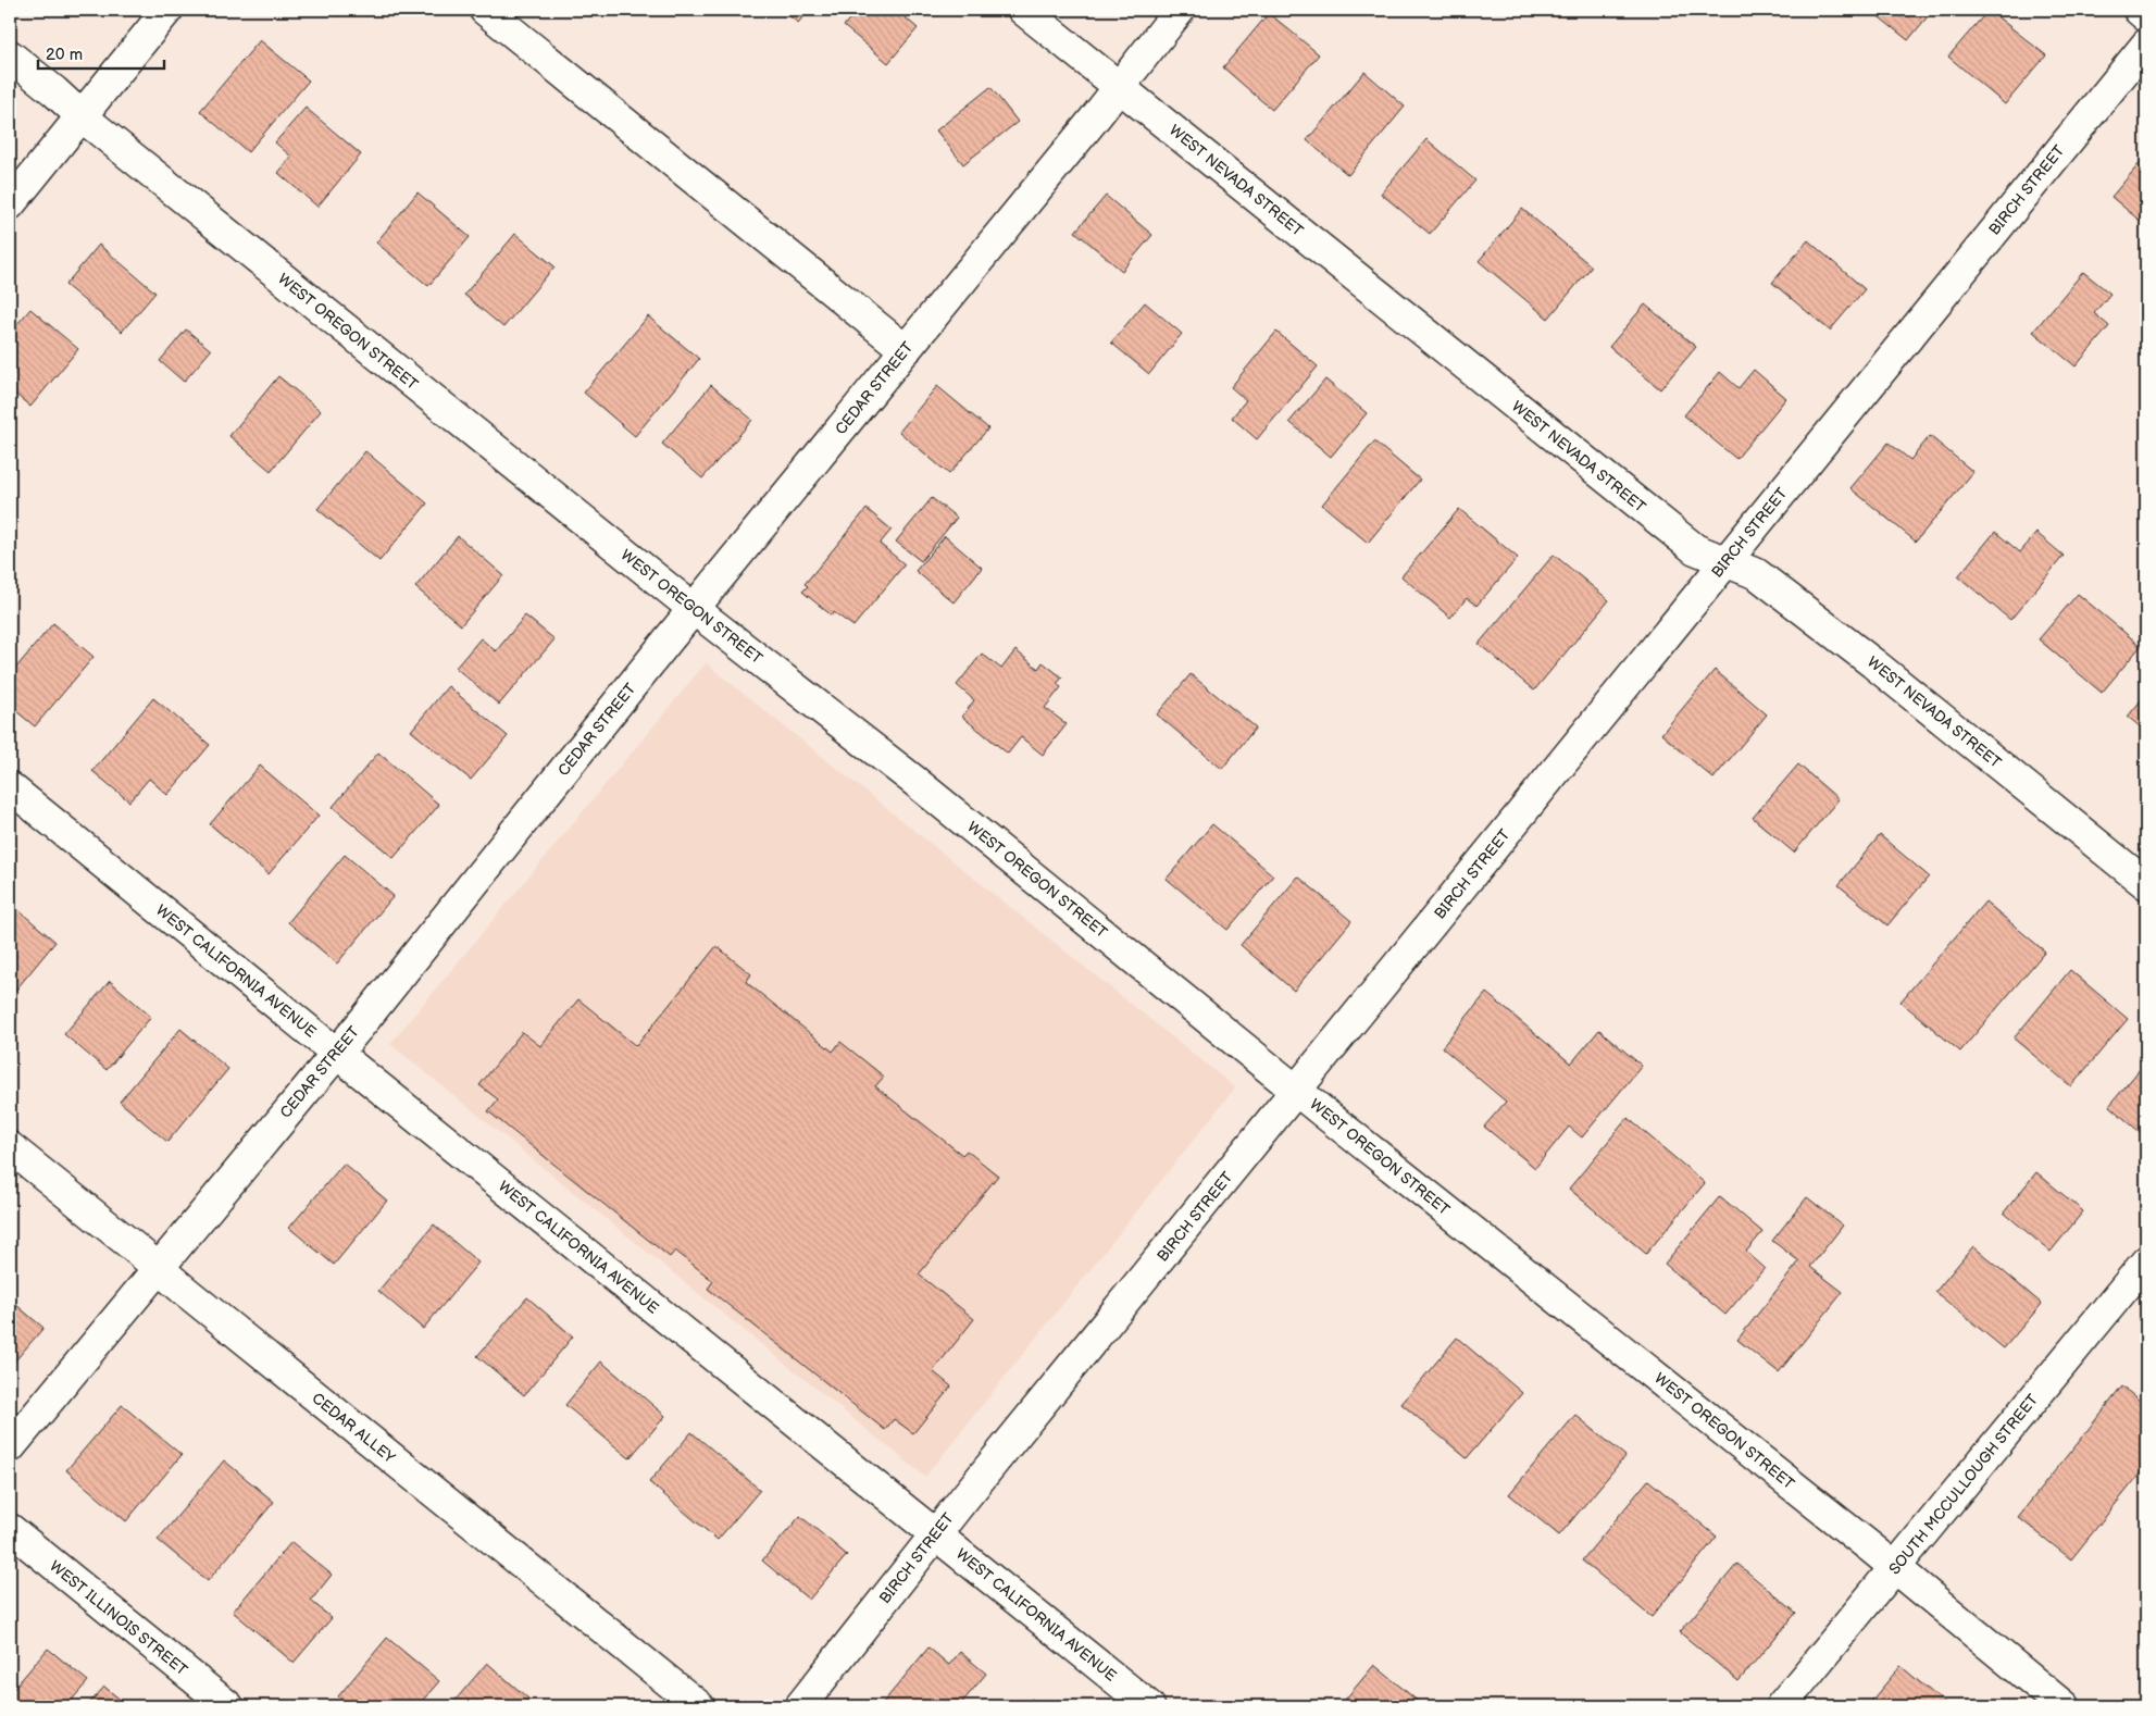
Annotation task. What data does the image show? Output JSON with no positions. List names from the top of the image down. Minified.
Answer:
{"streets":{"street":["WEST NEVADA STREET","BIRCH STREET","WEST OREGON STREET","CEDAR STREET","WEST CALIFORNIA AVENUE","CEDAR ALLEY","SOUTH MCCULLOUGH STREET","WEST ILLINOIS STREET"]},"crossings":[["WEST NEVADA STREET","BIRCH STREET"],["WEST NEVADA STREET","CEDAR STREET"],["BIRCH STREET","WEST OREGON STREET"],["BIRCH STREET","WEST CALIFORNIA AVENUE"],["WEST OREGON STREET","CEDAR STREET"],["WEST OREGON STREET","SOUTH MCCULLOUGH STREET"],["CEDAR STREET","WEST CALIFORNIA AVENUE"],["CEDAR STREET","CEDAR ALLEY"]],"scale_bar":"20 m"}
